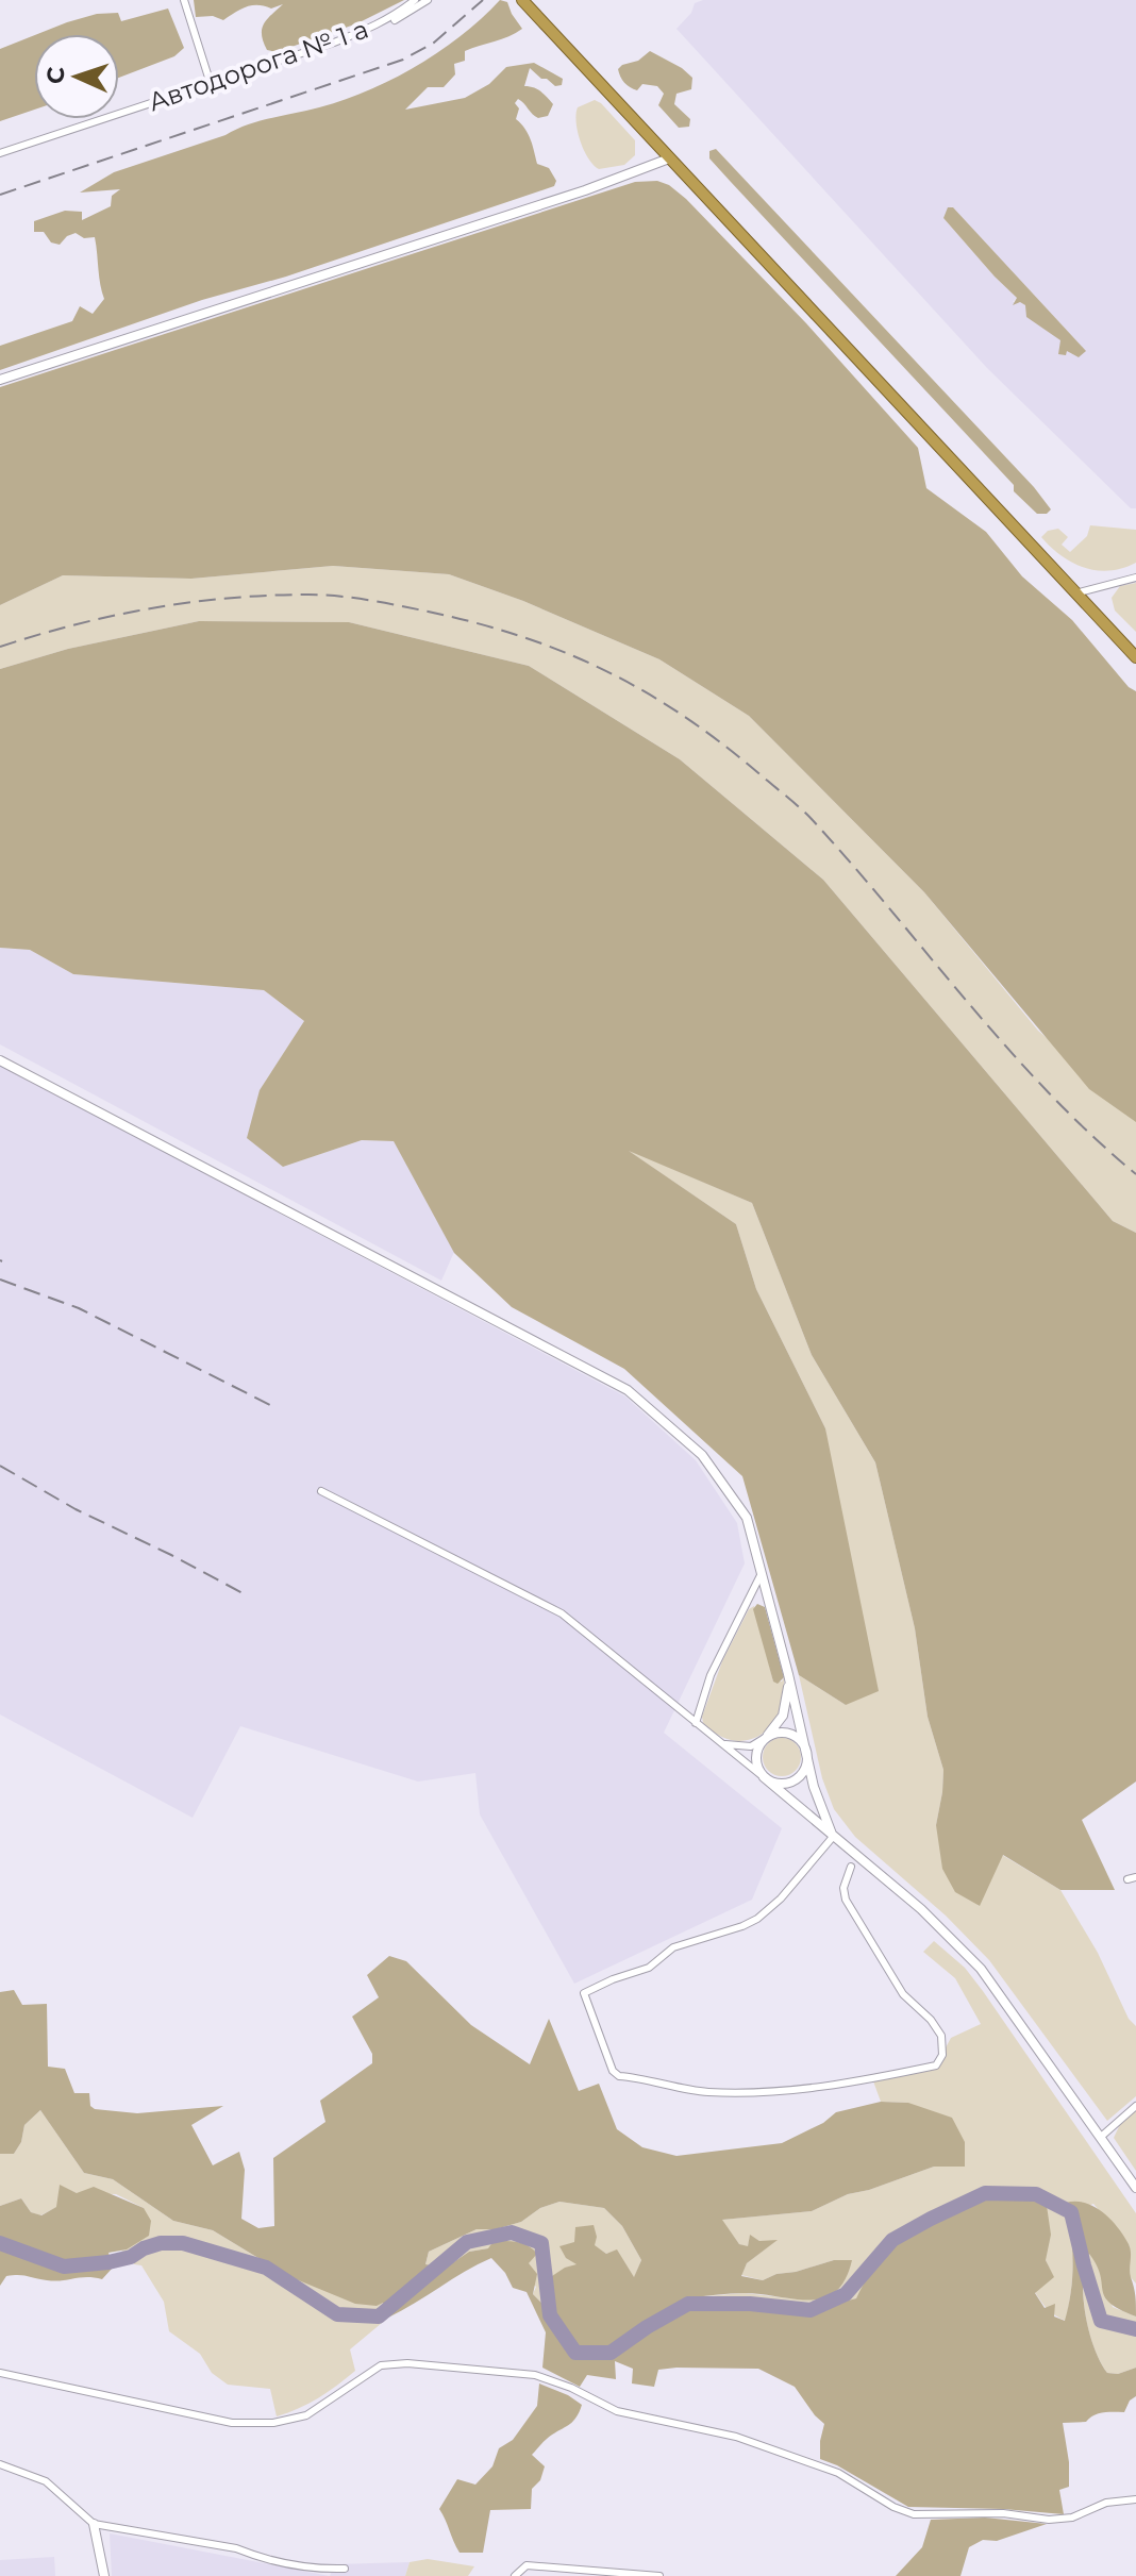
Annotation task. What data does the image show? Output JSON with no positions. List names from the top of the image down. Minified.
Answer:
{"streets":{"street":["Автодорога № 1 а"]},"north":"left"}
